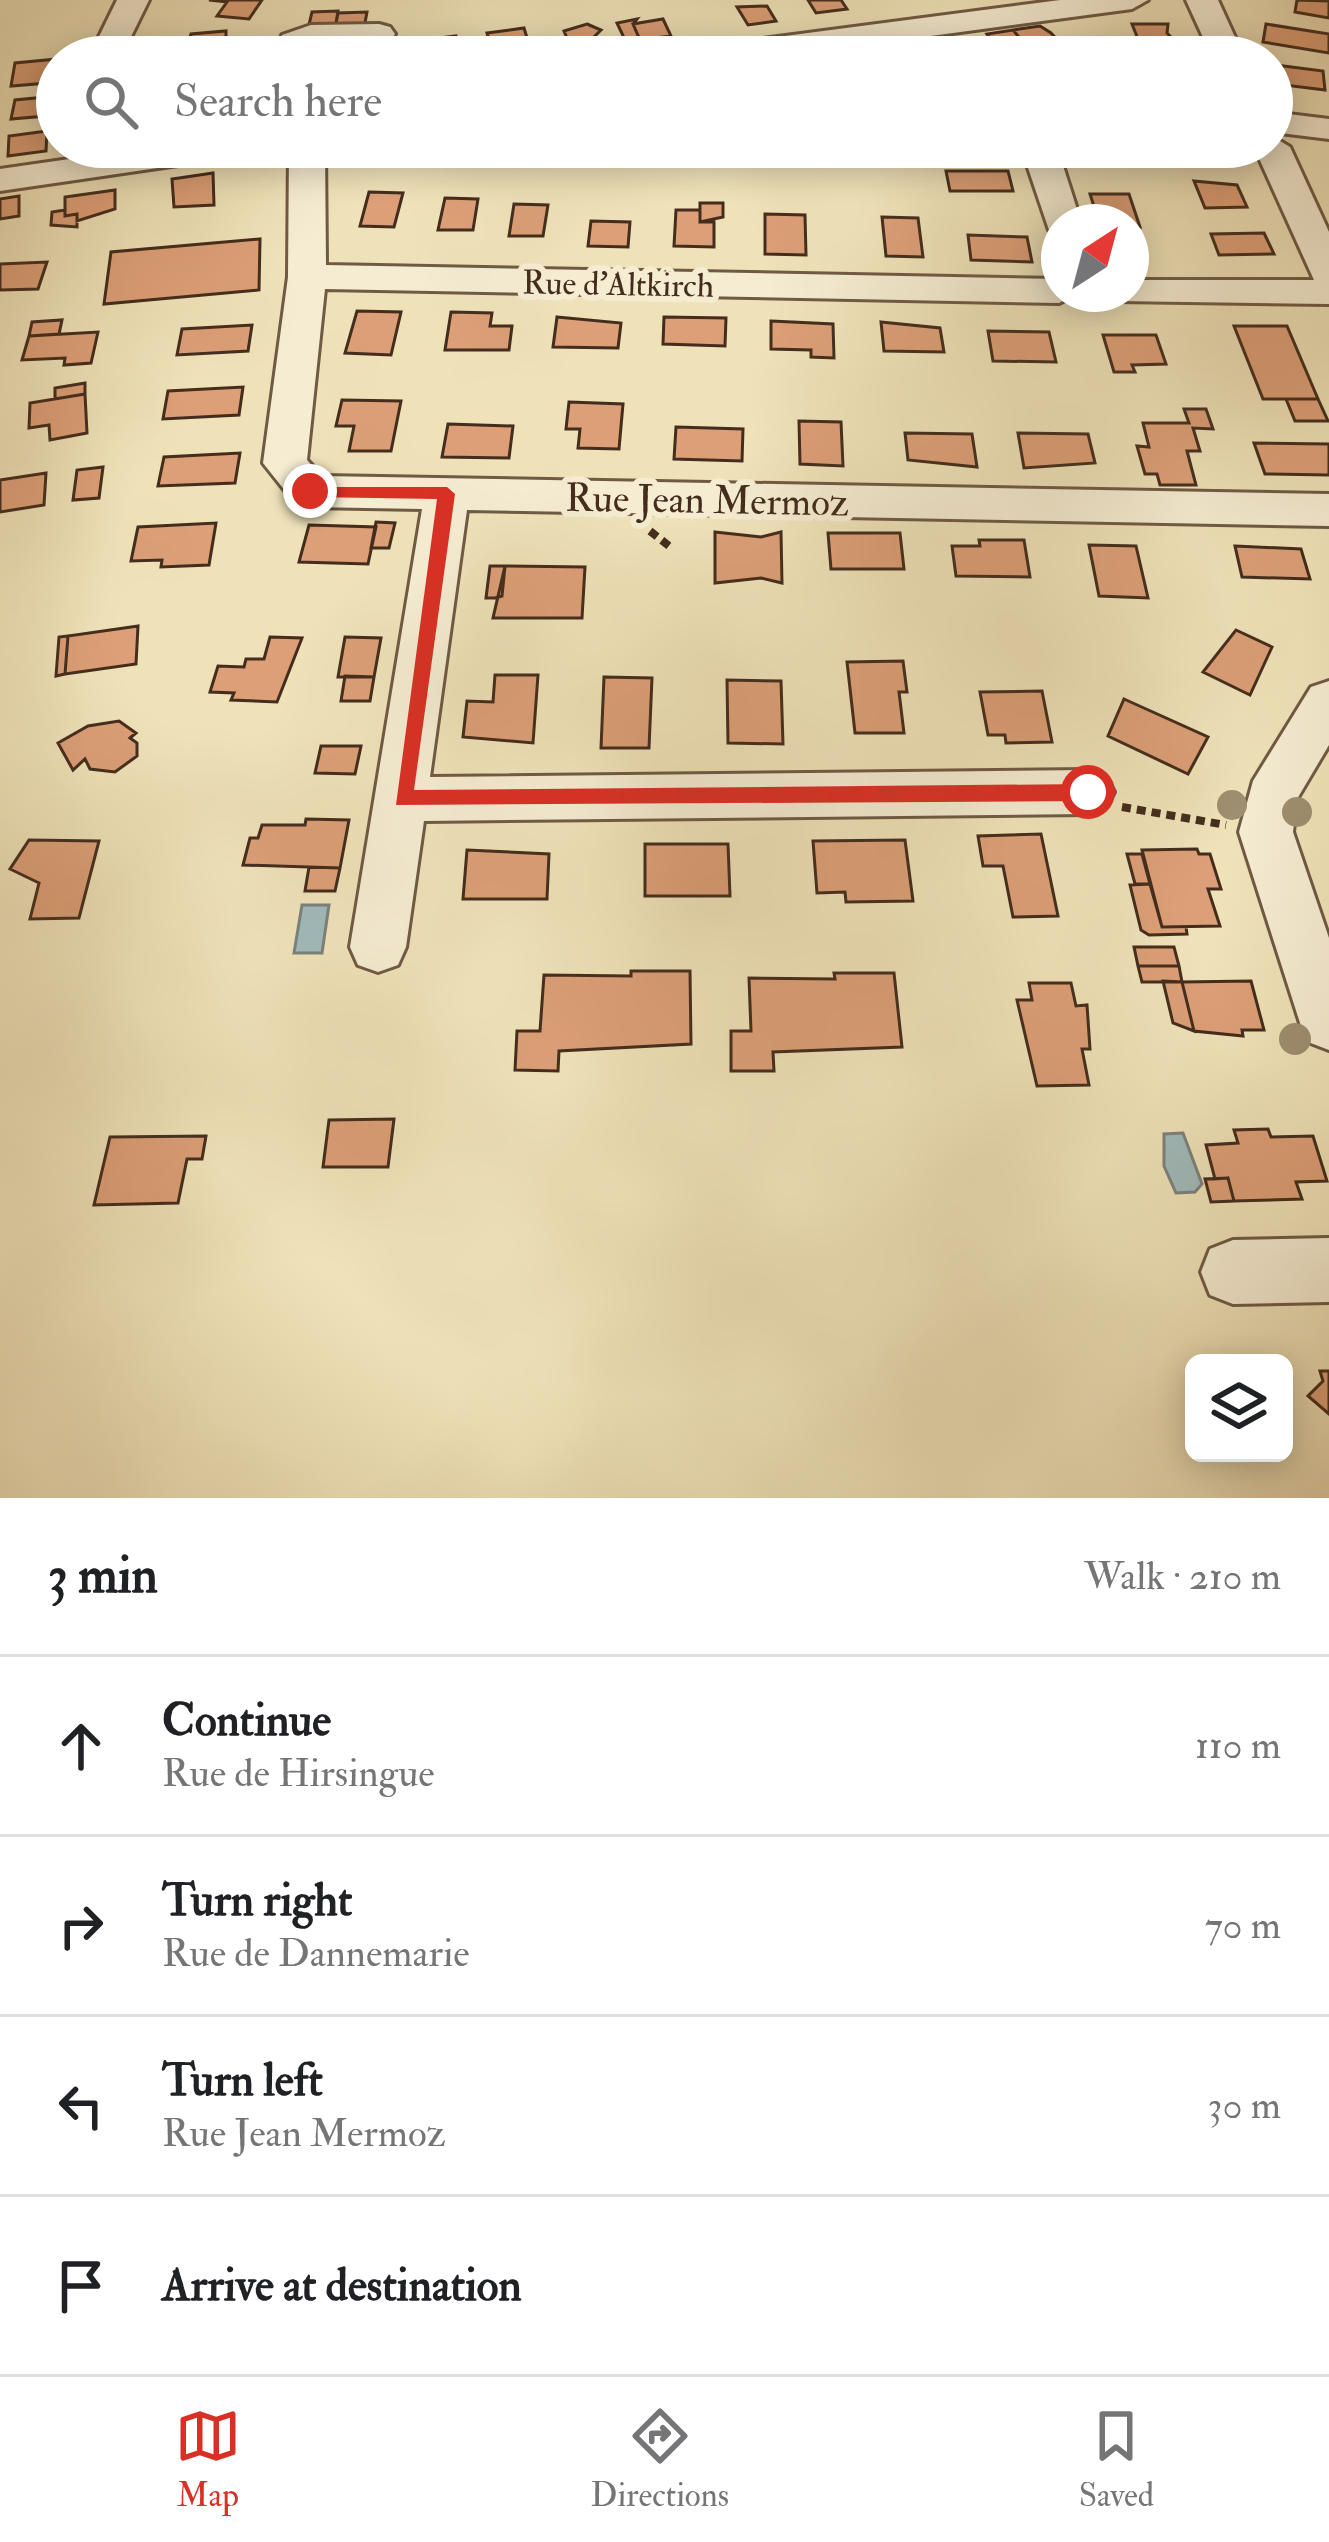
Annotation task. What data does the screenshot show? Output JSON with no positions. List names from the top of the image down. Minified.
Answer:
{"streets":{"street":["Rue d'Altkirch","Rue Jean Mermoz"]},"crossings":[["Rue d'Altkirch","Rue Jean Mermoz"]],"north":"top right","page":{"search":"Search here","heading":["3 min","Walk · 210 m"],"list":[["Continue","Rue de Hirsingue","110 m"],["Turn right","Rue de Dannemarie","70 m"],["Turn left","Rue Jean Mermoz","30 m"],"Arrive at destination"],"nav":["Map","Directions","Saved"]}}
